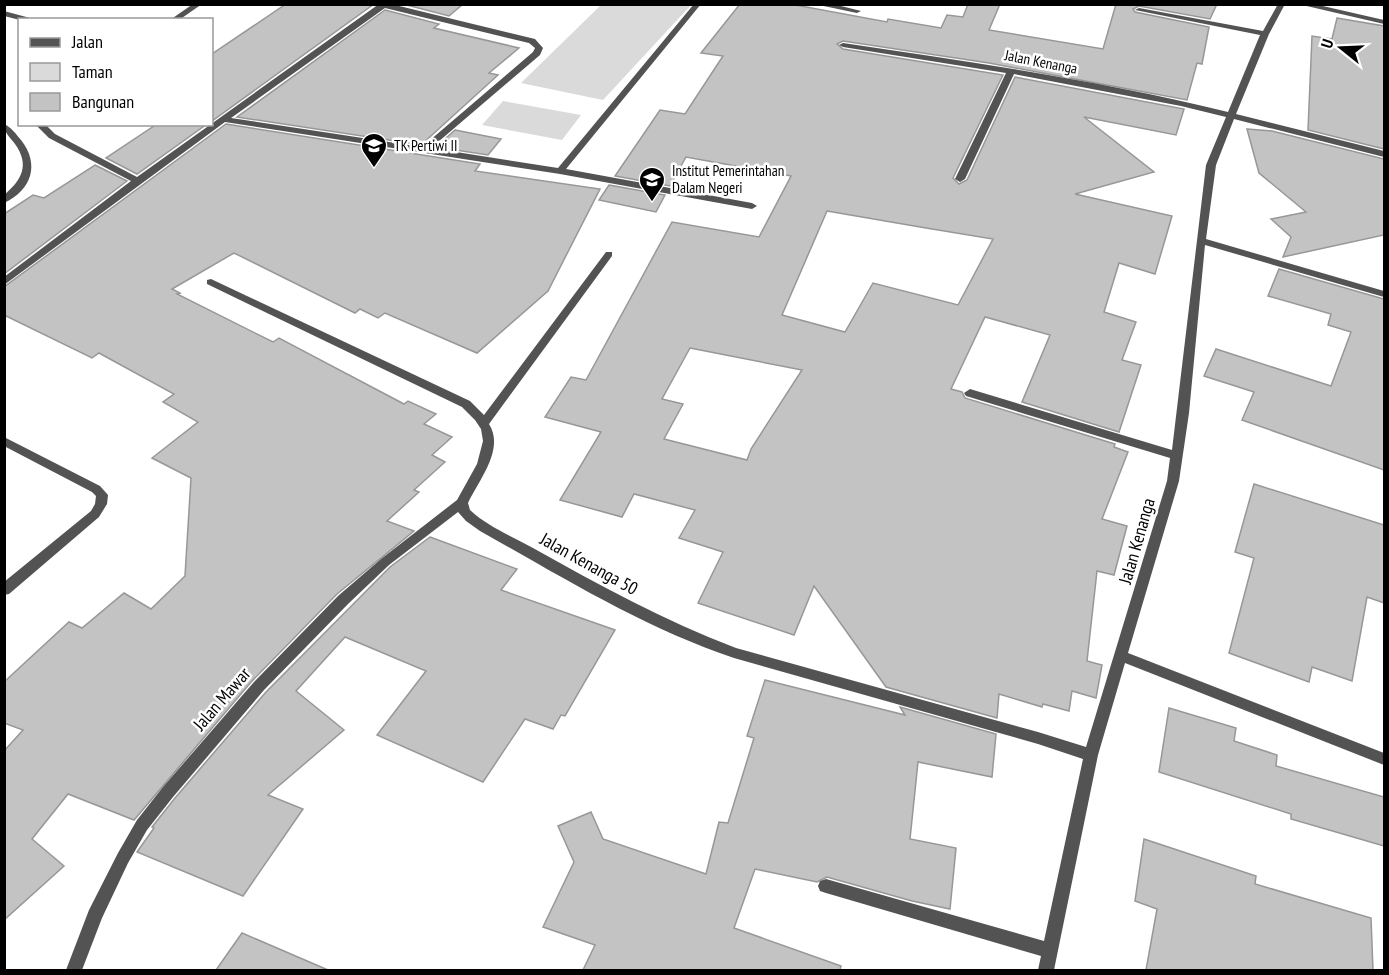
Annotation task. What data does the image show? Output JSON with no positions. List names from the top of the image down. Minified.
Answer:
{"streets":{"street":["Jalan Kenanga","Jalan Kenanga 50","Jalan Mawar"]},"crossings":[["Jalan Kenanga","Jalan Kenanga 50"],["Jalan Kenanga 50","Jalan Mawar"]],"places":{"school or university":["TK Pertiwi II","Institut Pemerintahan Dalam Negeri"]},"legend":["Jalan","Taman","Bangunan"],"north":"left"}
